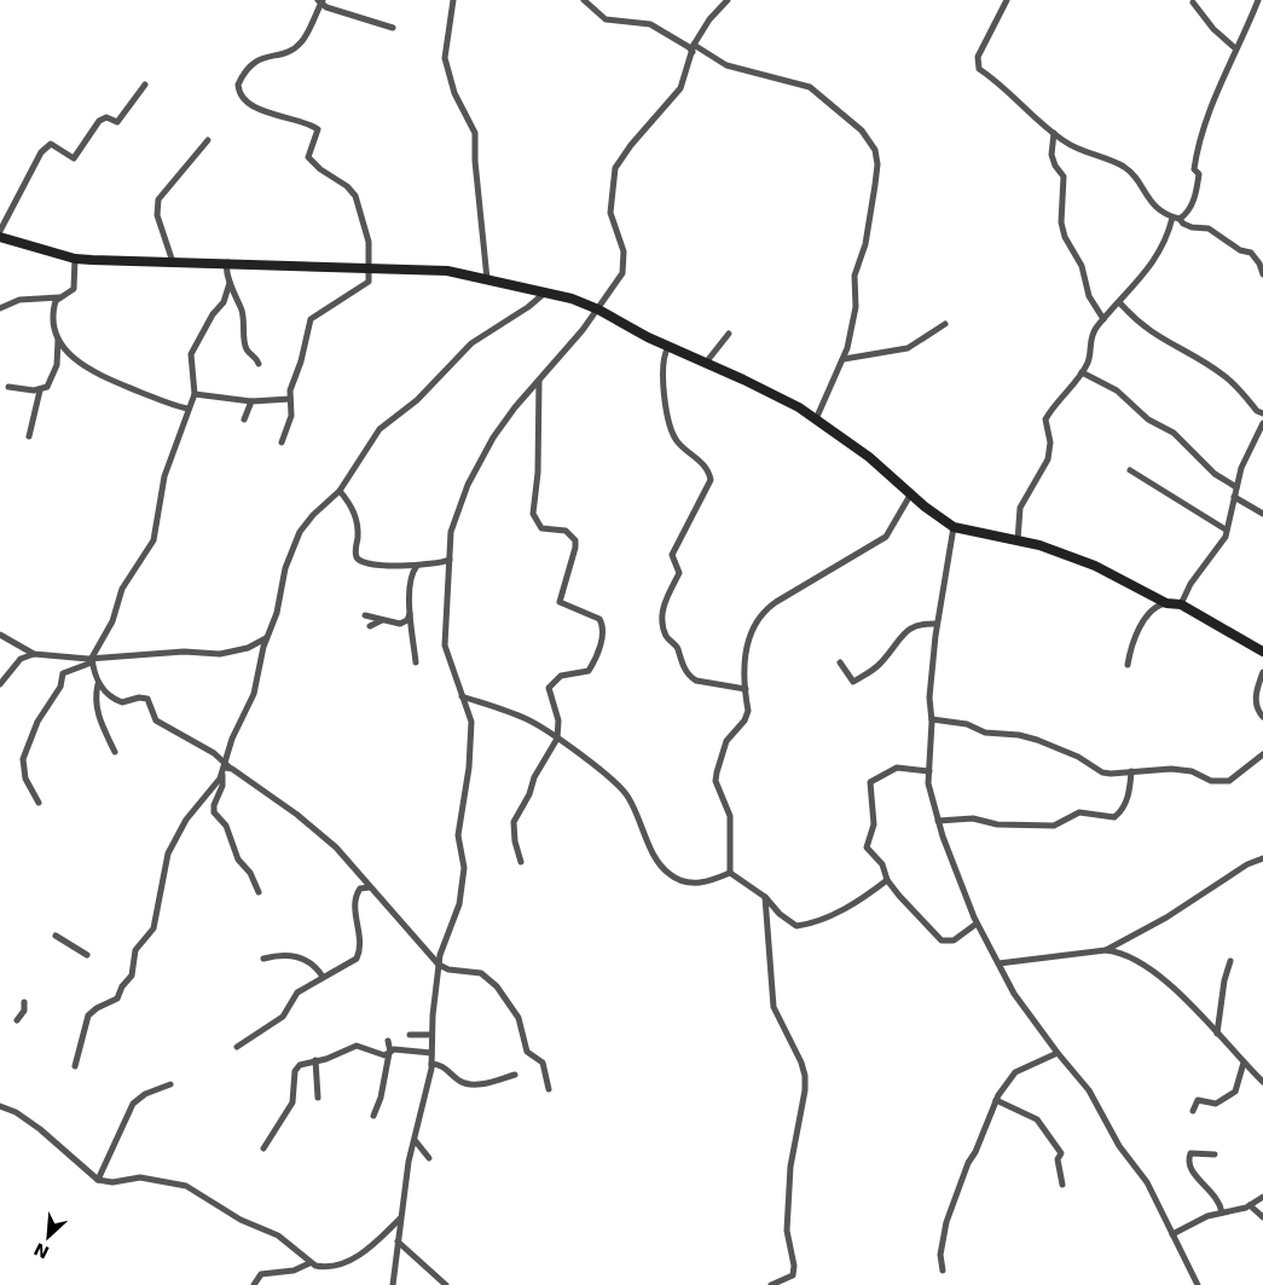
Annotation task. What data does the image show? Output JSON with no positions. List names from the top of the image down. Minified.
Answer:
{"north":"bottom left"}
